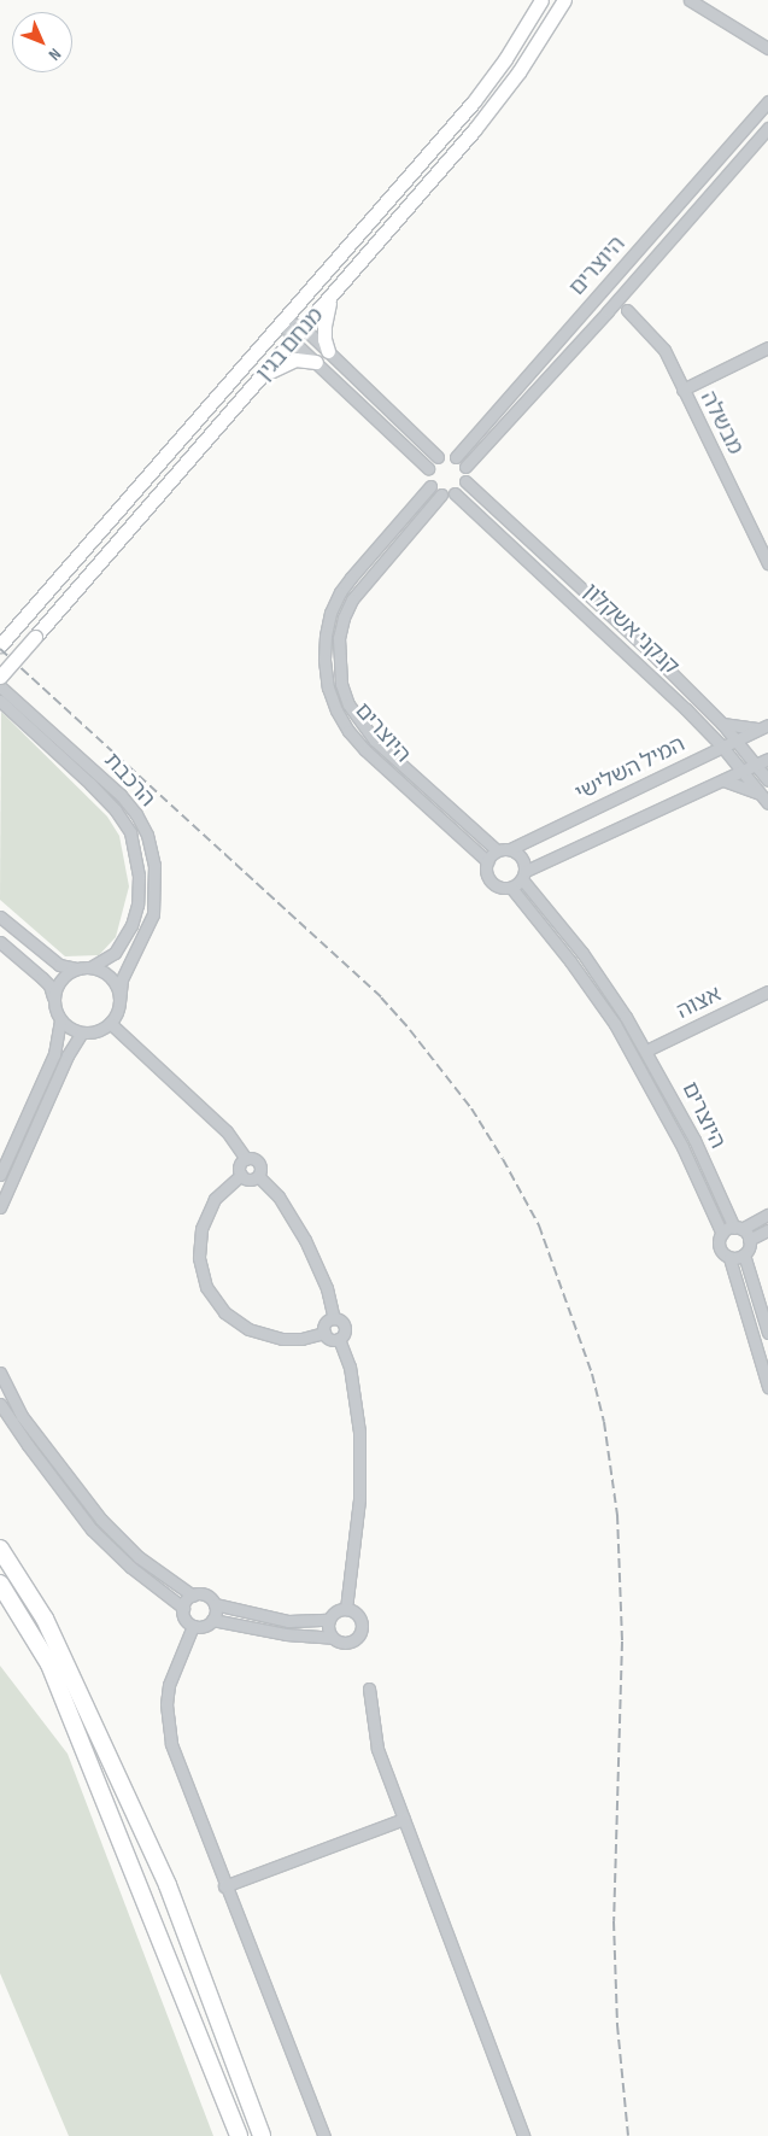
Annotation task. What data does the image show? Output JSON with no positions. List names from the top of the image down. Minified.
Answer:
{"streets":{"main road":["מנחם בגין"],"street":["היוצרים","מבשלה","קנקני אשקלון","המיל השלישי","הרכבת","אצוה"]},"crossings":[["היוצרים","קנקני אשקלון"],["היוצרים","המיל השלישי"],["היוצרים","אצוה"],["קנקני אשקלון","המיל השלישי"]],"north":"bottom right"}
